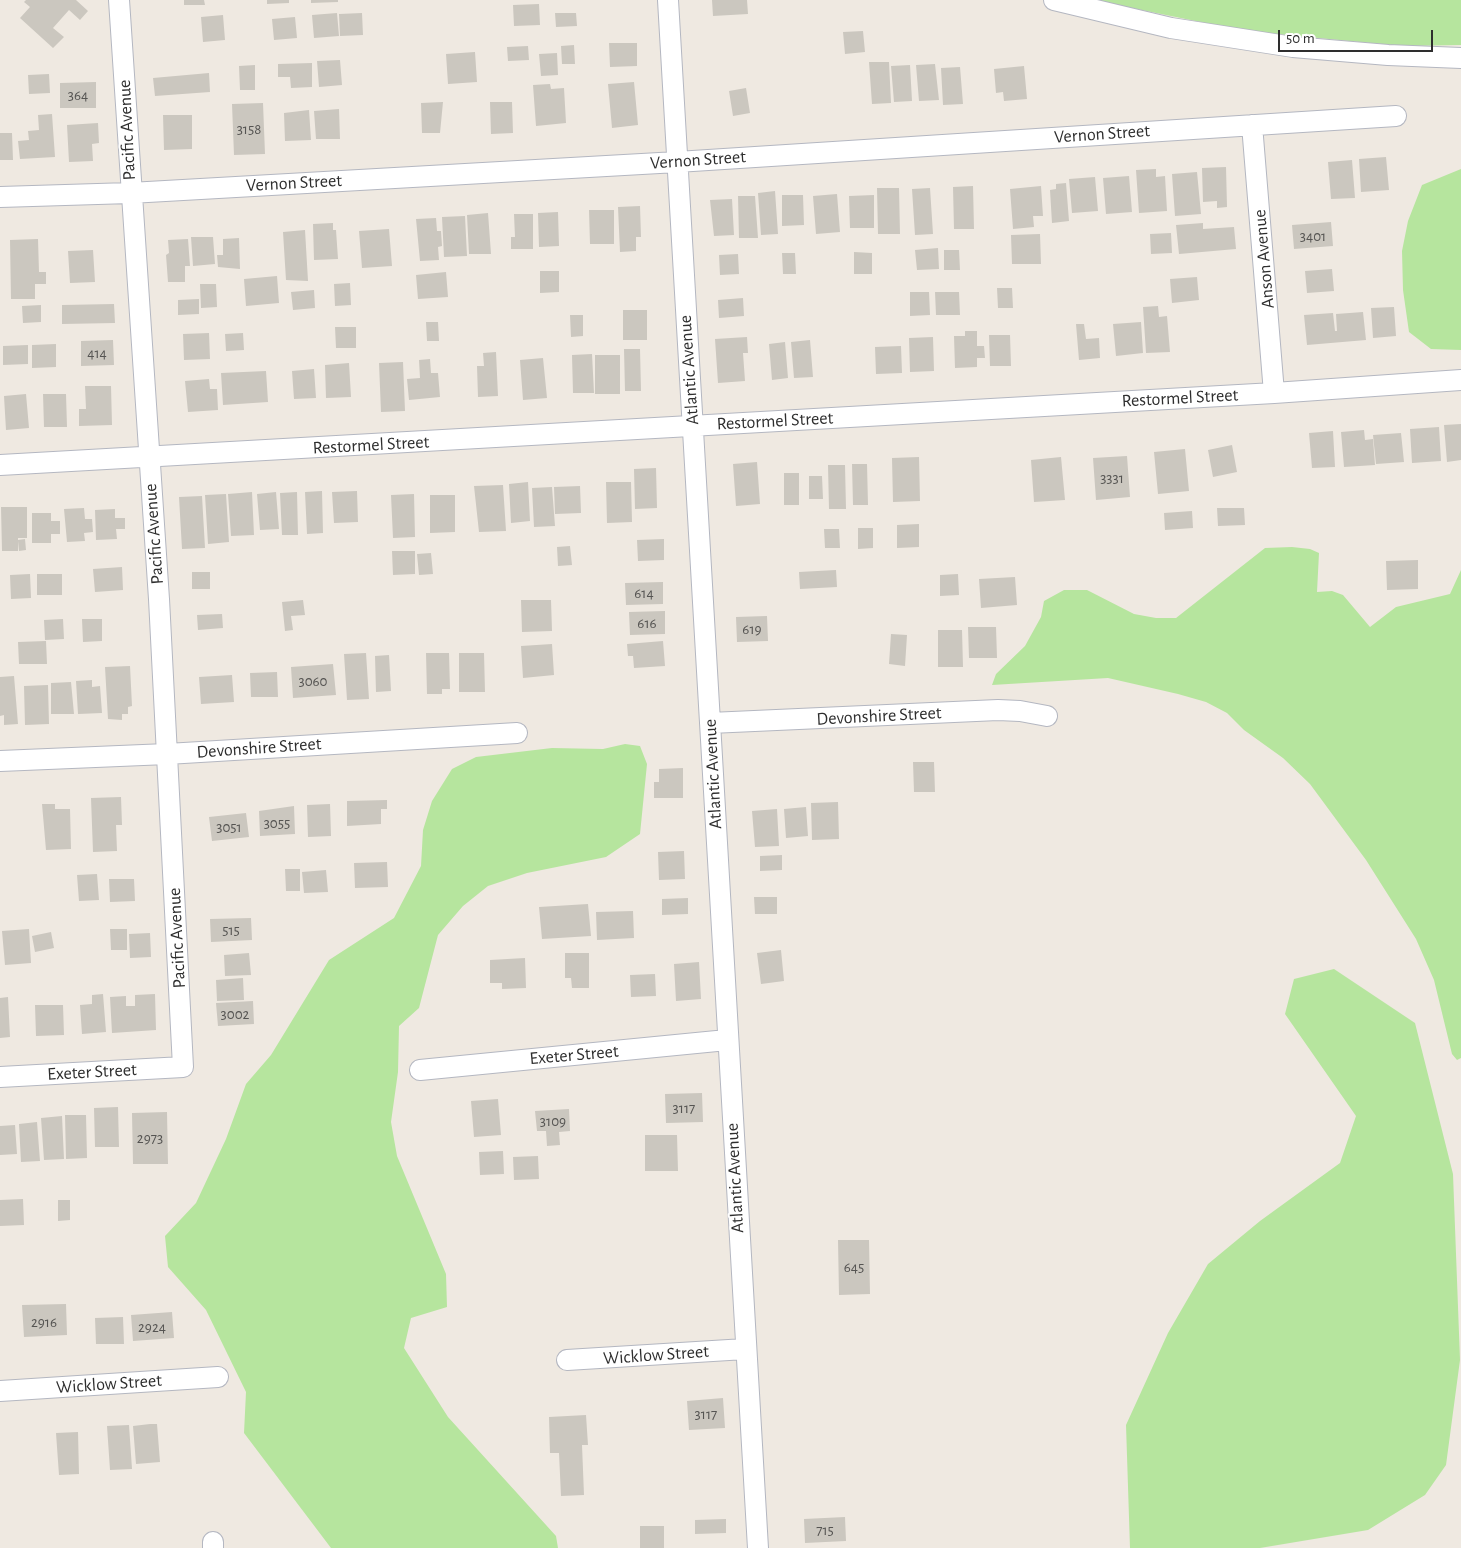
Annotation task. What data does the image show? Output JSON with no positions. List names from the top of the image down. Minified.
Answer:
{"streets":{"street":["Pacific Avenue","Vernon Street","Anson Avenue","Atlantic Avenue","Restormel Street","Devonshire Street","Exeter Street","Wicklow Street"]},"crossings":[["Pacific Avenue","Vernon Street"],["Pacific Avenue","Restormel Street"],["Pacific Avenue","Devonshire Street"],["Pacific Avenue","Exeter Street"],["Vernon Street","Anson Avenue"],["Vernon Street","Atlantic Avenue"],["Anson Avenue","Restormel Street"],["Atlantic Avenue","Restormel Street"],["Atlantic Avenue","Devonshire Street"],["Atlantic Avenue","Exeter Street"],["Atlantic Avenue","Wicklow Street"]],"house_numbers":["364","3158","3401","414","3331","614","616","619","3060","3055","3051","515","3002","3117","3109","2973","645","2916","2924","3117","715"],"scale_bar":"50 m"}
